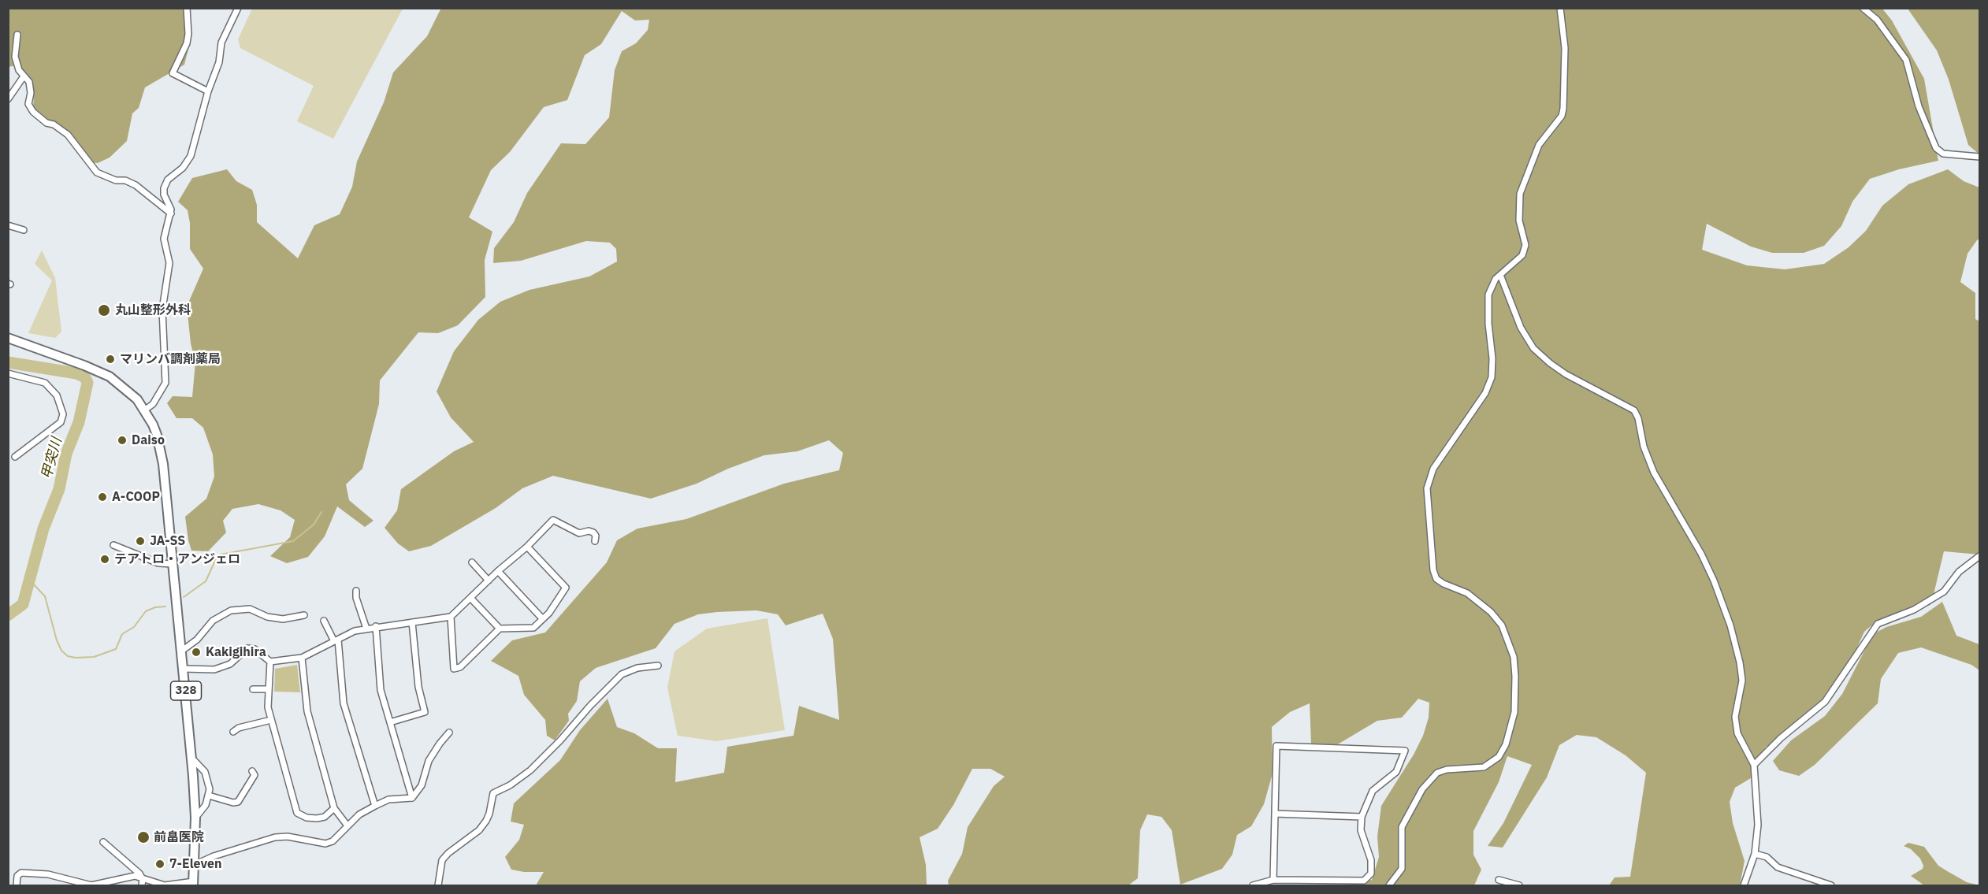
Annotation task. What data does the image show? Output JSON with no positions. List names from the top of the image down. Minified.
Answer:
{"streets":{"highway":["328"]},"water":["甲突川"],"places":["丸山整形外科","マリンバ調剤薬局","Daiso","A-COOP","JA-SS","テアトロ・アンジェロ","Kakigihira","前畠医院","7-Eleven"]}
